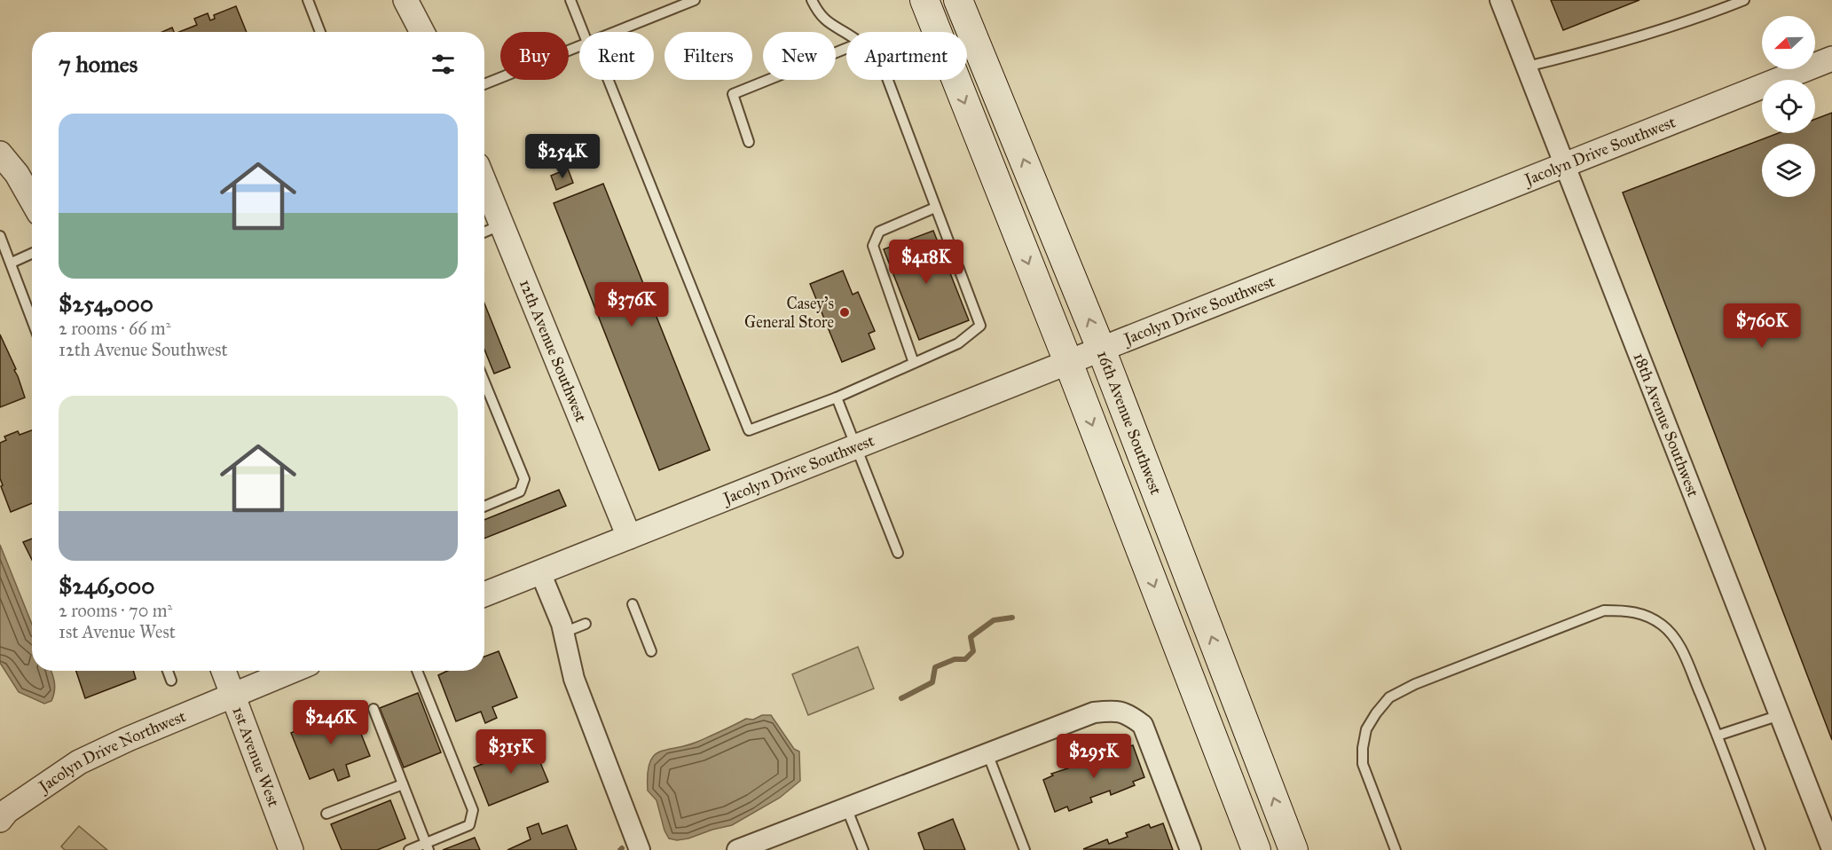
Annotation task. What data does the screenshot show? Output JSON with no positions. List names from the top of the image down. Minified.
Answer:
{"streets":{"main road":["16th Avenue Southwest"],"street":["Jacolyn Drive Southwest","12th Avenue Southwest","18th Avenue Southwest","Jacolyn Drive Northwest","1st Avenue West"]},"crossings":[["Jacolyn Drive Southwest","12th Avenue Southwest"],["Jacolyn Drive Southwest","16th Avenue Southwest"],["Jacolyn Drive Southwest","18th Avenue Southwest"],["Jacolyn Drive Northwest","1st Avenue West"]],"places":["Casey's General Store"],"north":"left","page":{"chip":["Buy","Rent","Filters","New","Apartment"],"heading":"7 homes","list":[{"name":"$254,000","note":"2 rooms · 66 m² · 12th Avenue Southwest"},{"name":"$246,000","note":"2 rooms · 70 m² · 1st Avenue West"}],"price":["$254K","$418K","$376K","$760K","$246K","$315K","$295K"]}}
